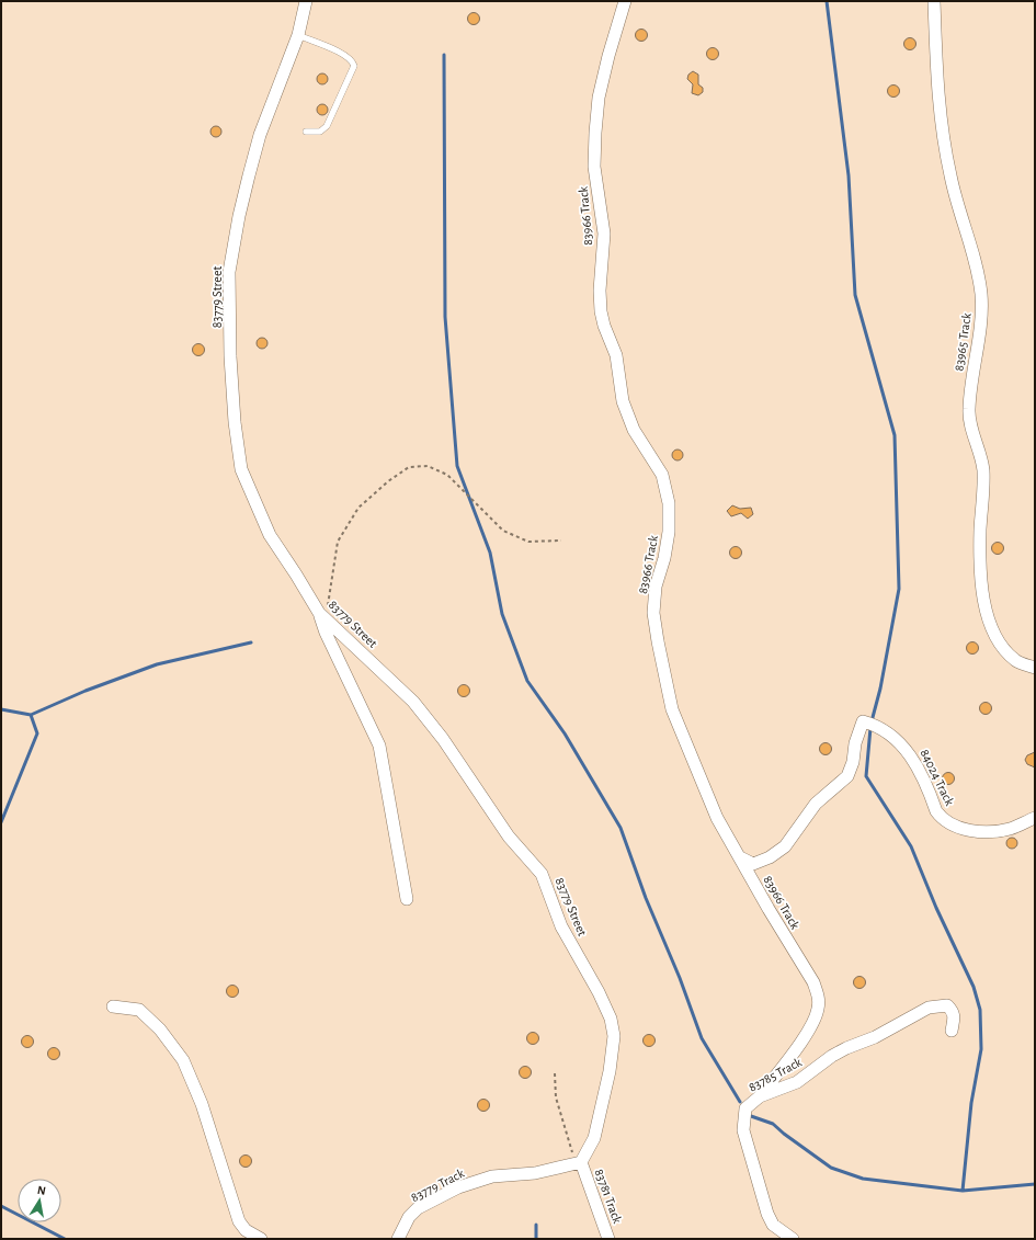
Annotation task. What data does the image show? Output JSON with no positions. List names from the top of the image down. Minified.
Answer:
{"streets":{"street":["83966 Track","83779 Street","83965 Track","84024 Track","83785 Track","83779 Track","83781 Track"]},"crossings":[["83966 Track","84024 Track"],["83966 Track","83785 Track"],["83779 Street","83779 Track"],["83779 Street","83781 Track"],["83779 Track","83781 Track"]],"north":"top"}
